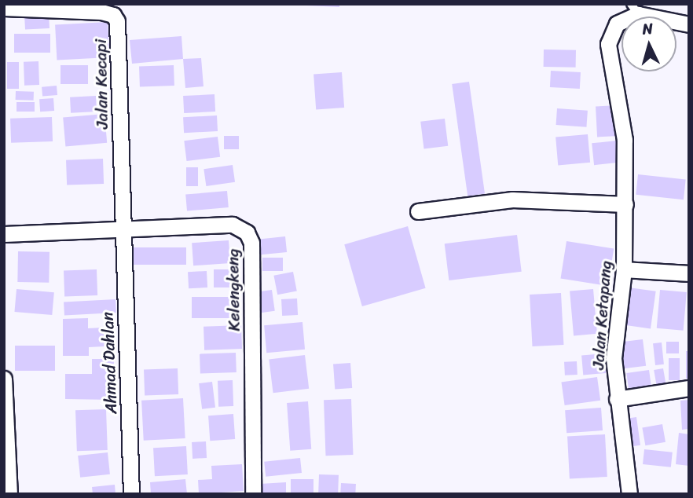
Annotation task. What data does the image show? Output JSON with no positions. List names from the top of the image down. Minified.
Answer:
{"streets":{"street":["Jalan Kecapi","Kelengkeng","Jalan Ketapang","Ahmad Dahlan"]},"crossings":[["Jalan Kecapi","Kelengkeng"],["Jalan Kecapi","Ahmad Dahlan"],["Kelengkeng","Ahmad Dahlan"]],"north":"top"}
